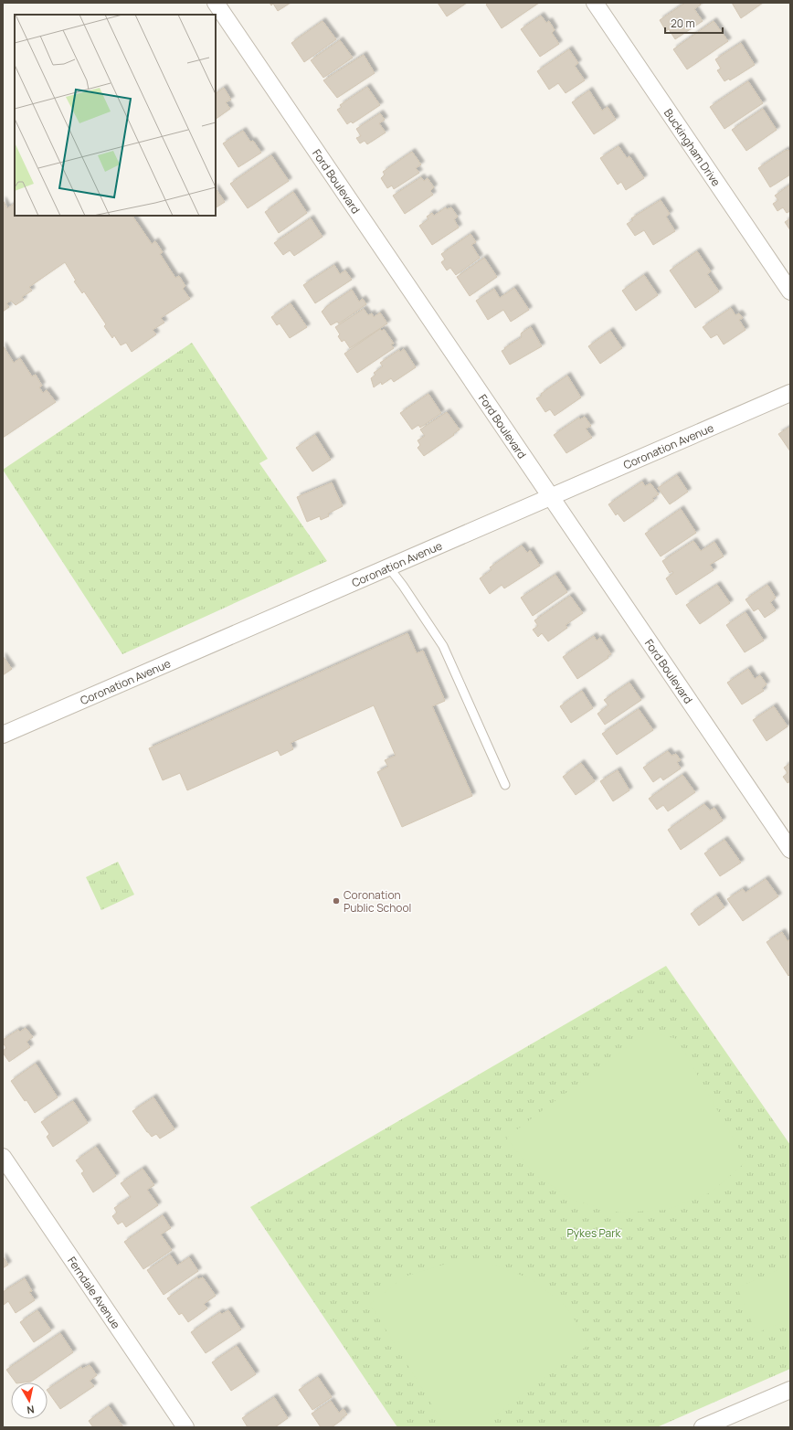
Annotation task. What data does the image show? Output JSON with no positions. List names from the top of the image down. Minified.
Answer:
{"streets":{"street":["Buckingham Drive","Ford Boulevard","Coronation Avenue","Ferndale Avenue"]},"crossings":[["Ford Boulevard","Coronation Avenue"]],"parks":["Pykes Park"],"places":["Coronation Public School"],"scale_bar":"20 m","north":"bottom"}
